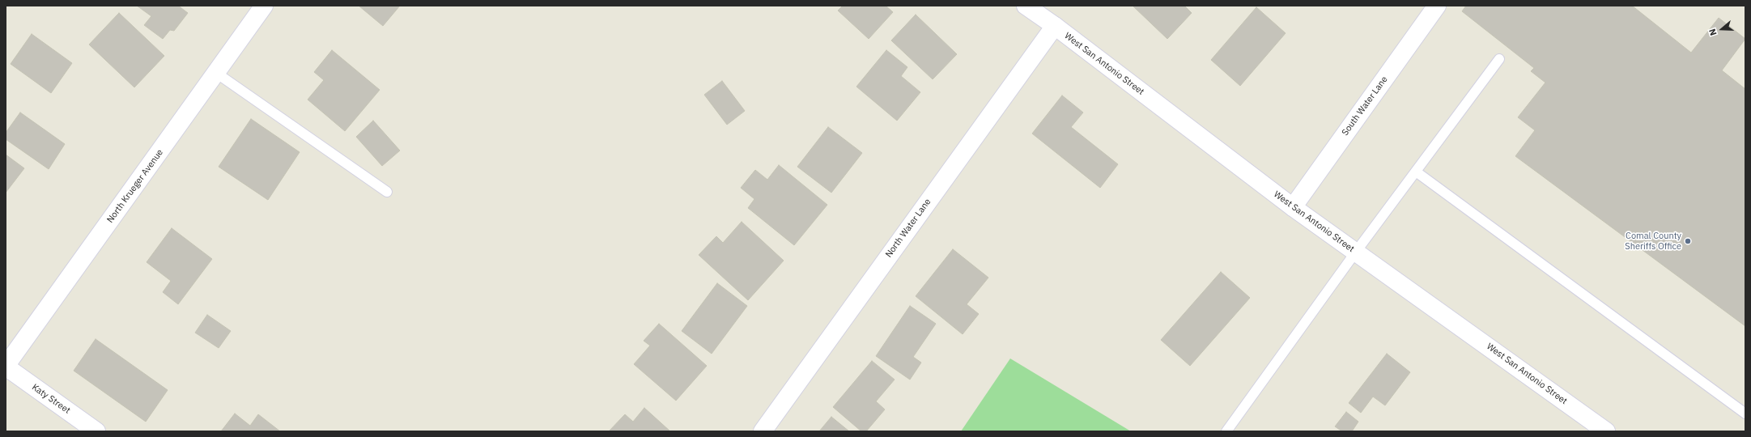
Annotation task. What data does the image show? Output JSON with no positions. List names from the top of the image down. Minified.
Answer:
{"streets":{"street":["West San Antonio Street","South Water Lane","North Krueger Avenue","North Water Lane","Katy Street"]},"crossings":[["West San Antonio Street","South Water Lane"],["West San Antonio Street","North Water Lane"],["North Krueger Avenue","Katy Street"]],"places":["Comal County Sheriffs Office"],"north":"left"}
